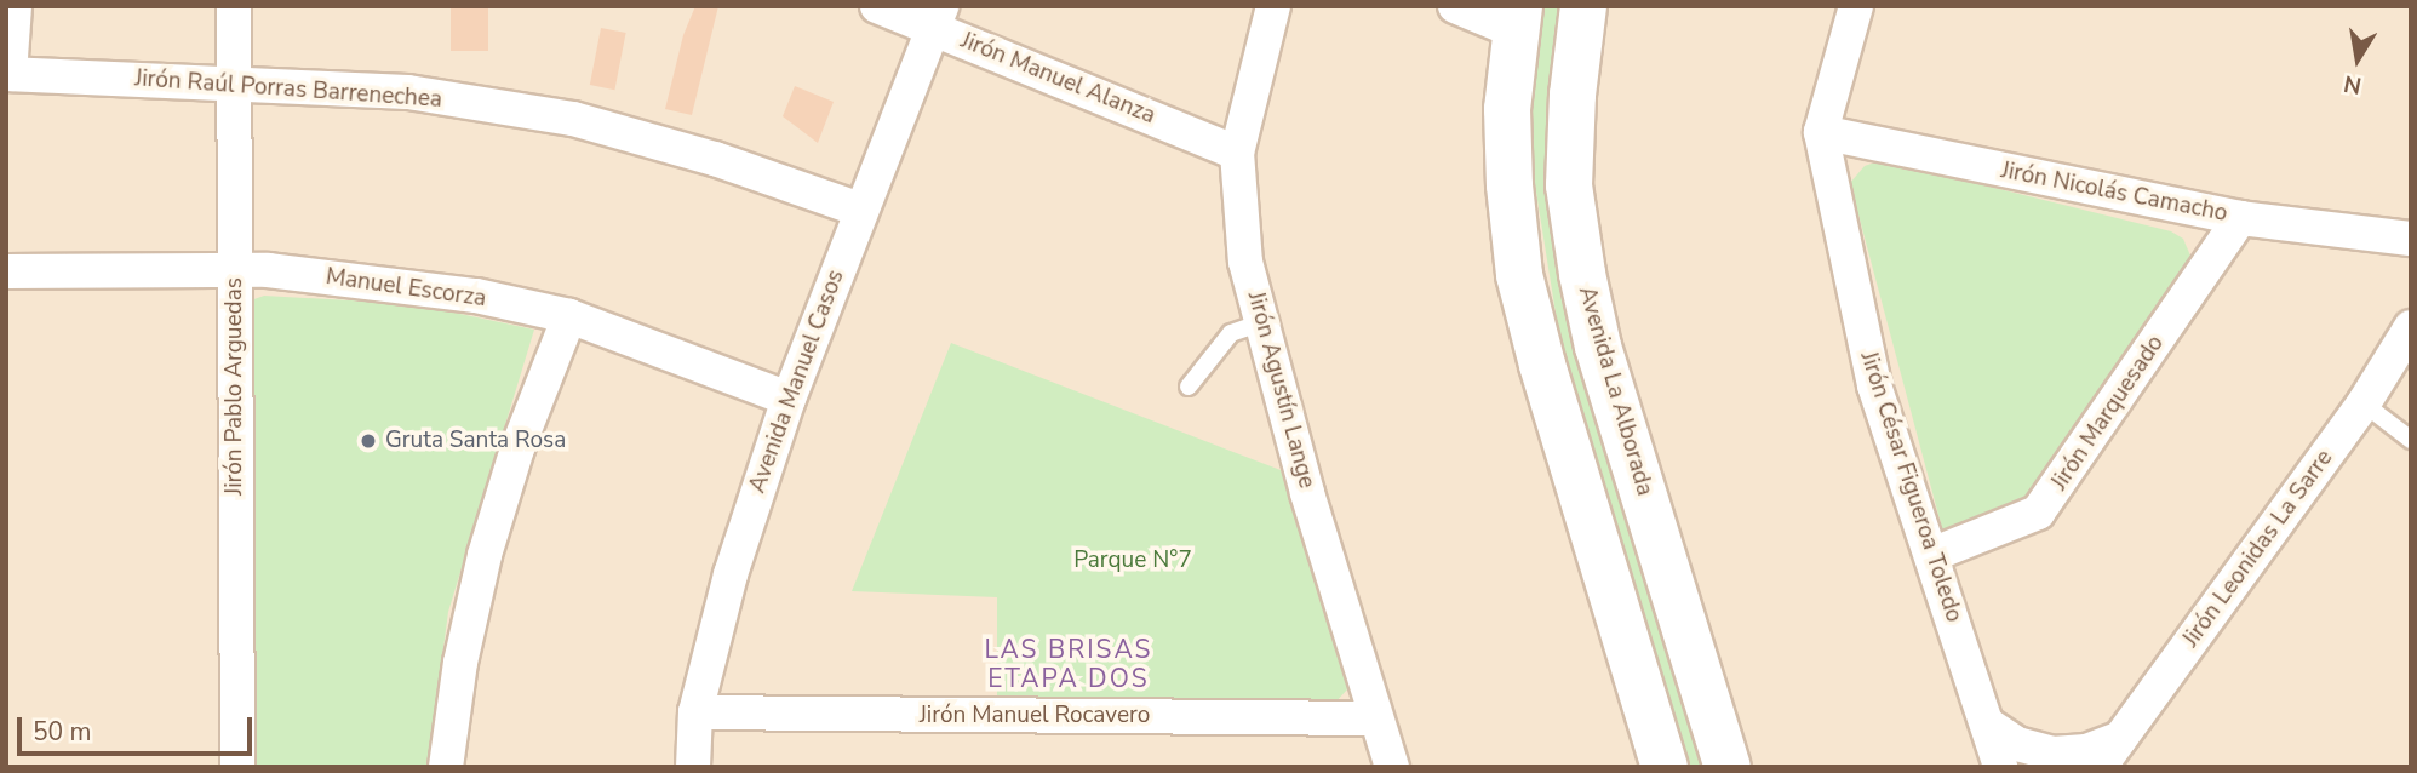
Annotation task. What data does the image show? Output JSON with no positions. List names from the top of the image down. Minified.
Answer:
{"streets":{"main road":["Avenida La Alborada"],"street":["Jirón Manuel Alanza","Jirón Raúl Porras Barrenechea","Jirón Nicolás Camacho","Manuel Escorza","Avenida Manuel Casos","Jirón Pablo Arguedas","Jirón Agustín Lange","Jirón Marquesado","Jirón César Figueroa Toledo","Jirón Leonidas La Sarre","Jirón Manuel Rocavero"]},"crossings":[["Jirón Manuel Alanza","Avenida Manuel Casos"],["Jirón Manuel Alanza","Jirón Agustín Lange"],["Jirón Raúl Porras Barrenechea","Avenida Manuel Casos"],["Jirón Raúl Porras Barrenechea","Jirón Pablo Arguedas"],["Jirón Nicolás Camacho","Jirón Marquesado"],["Jirón Nicolás Camacho","Jirón César Figueroa Toledo"],["Manuel Escorza","Avenida Manuel Casos"],["Manuel Escorza","Jirón Pablo Arguedas"],["Avenida Manuel Casos","Jirón Manuel Rocavero"],["Jirón Agustín Lange","Jirón Manuel Rocavero"],["Jirón Marquesado","Jirón César Figueroa Toledo"]],"districts":["LAS BRISAS ETAPA DOS"],"parks":["Parque N°7"],"places":["Gruta Santa Rosa"],"scale_bar":"50 m","north":"bottom"}
